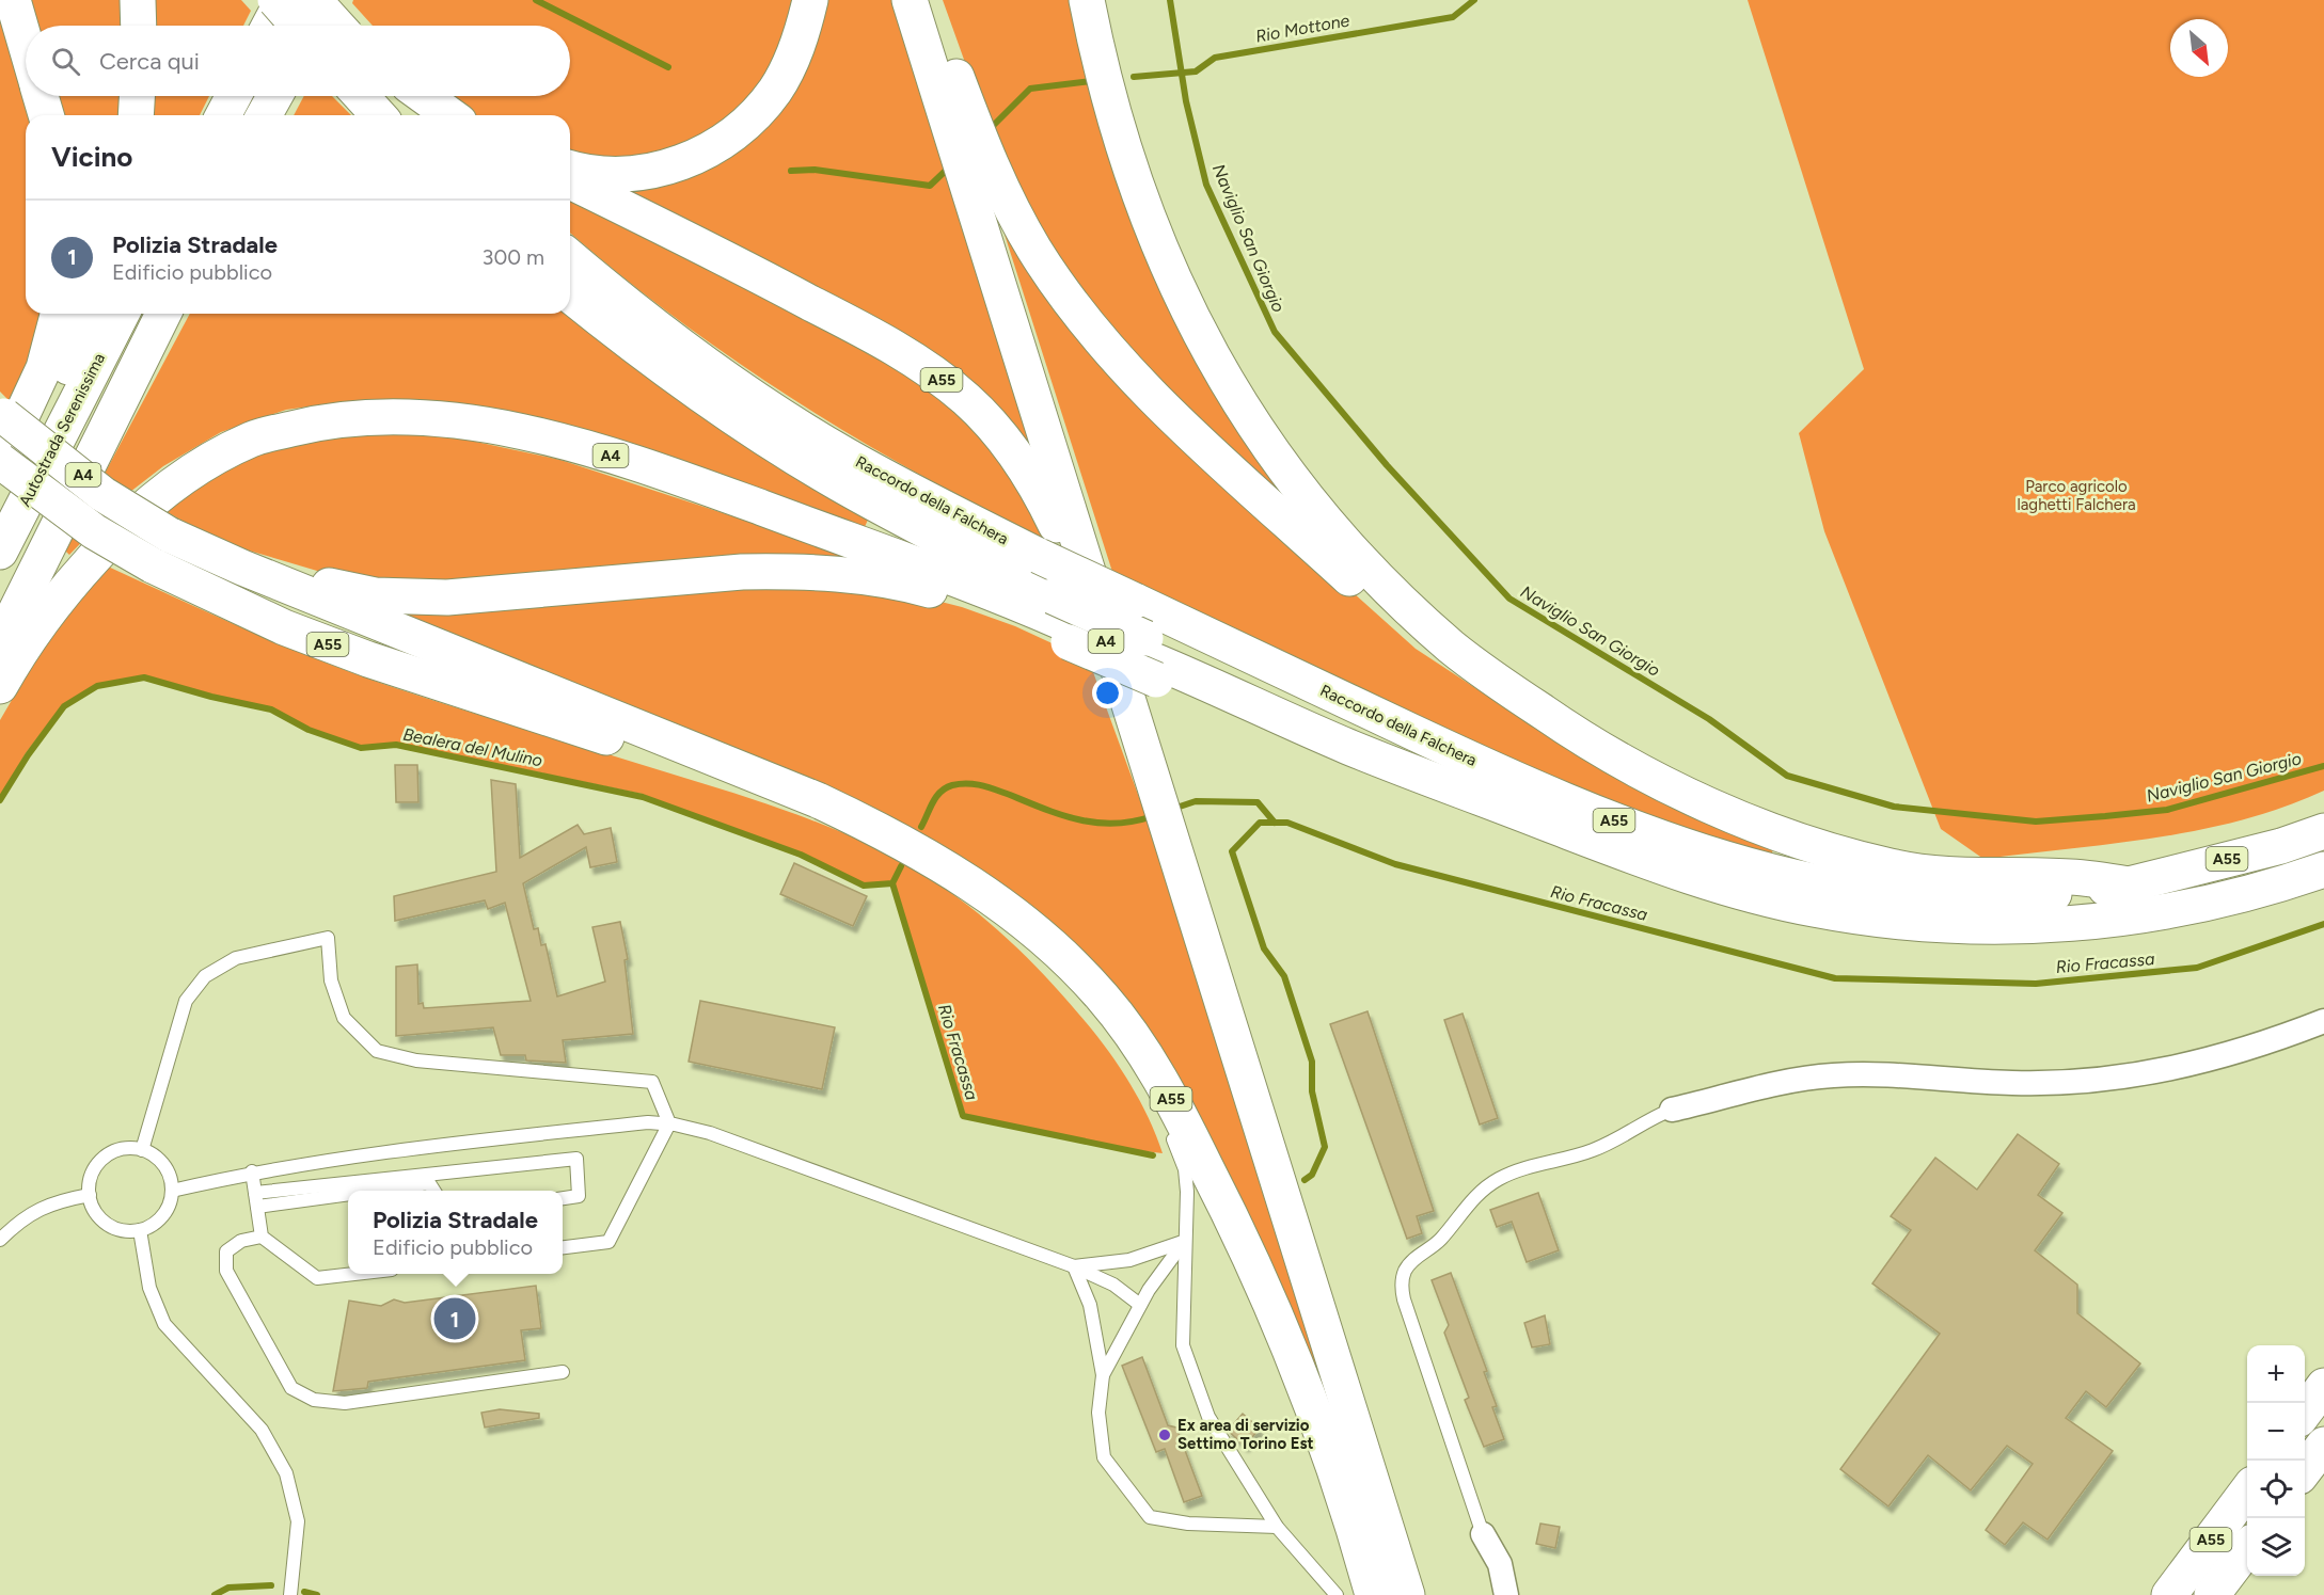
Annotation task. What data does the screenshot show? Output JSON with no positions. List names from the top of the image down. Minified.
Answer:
{"streets":{"highway":["A55","Autostrada Serenissima","A4","Raccordo della Falchera"]},"crossings":[["A4","Raccordo della Falchera"]],"water":["Rio Mottone","Naviglio San Giorgio","Bealera del Mulino","Rio Fracassa"],"parks":["Parco agricolo laghetti Falchera"],"places":["Ex area di servizio Settimo Torino Est"],"north":"bottom right","page":{"search":"Cerca qui","heading":"Vicino","list":[{"mark":"1","name":"Polizia Stradale","note":"Edificio pubblico","value":"300 m"}],"popup":["Polizia Stradale","Edificio pubblico"],"pins":"1","map_buttons":["+","−"]}}
